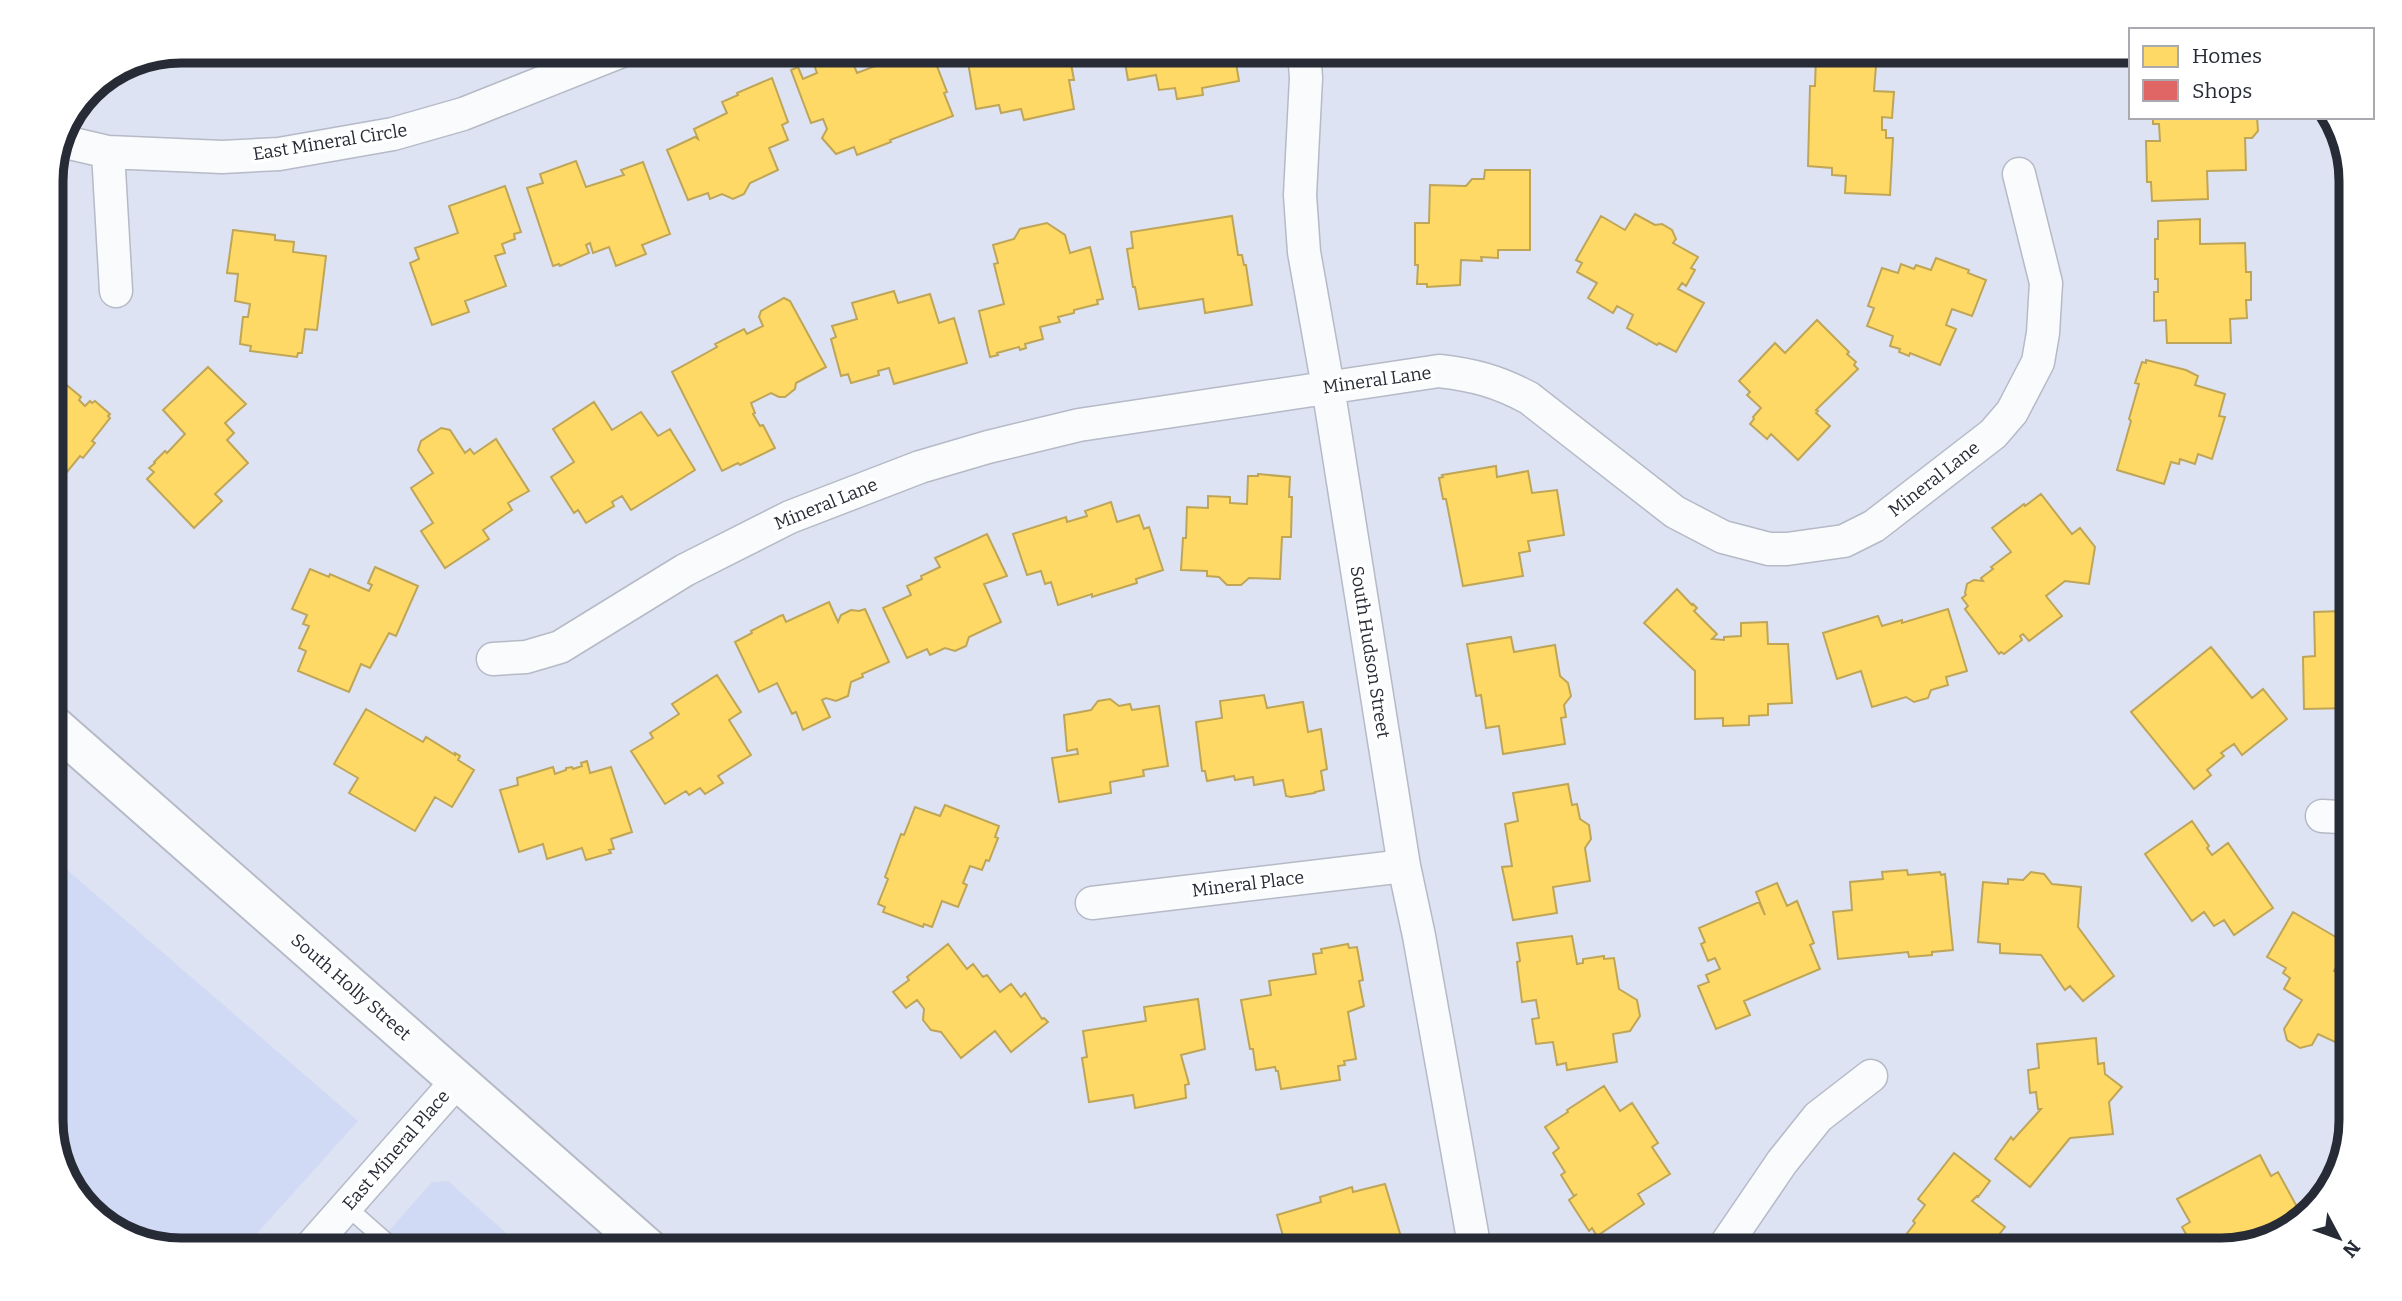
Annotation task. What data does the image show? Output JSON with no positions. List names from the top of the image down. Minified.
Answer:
{"streets":{"main road":["South Holly Street"],"street":["East Mineral Circle","Mineral Lane","South Hudson Street","Mineral Place","East Mineral Place"]},"crossings":[["Mineral Lane","South Hudson Street"],["South Hudson Street","Mineral Place"],["South Holly Street","East Mineral Place"]],"legend":["Homes","Shops"],"north":"bottom right"}
